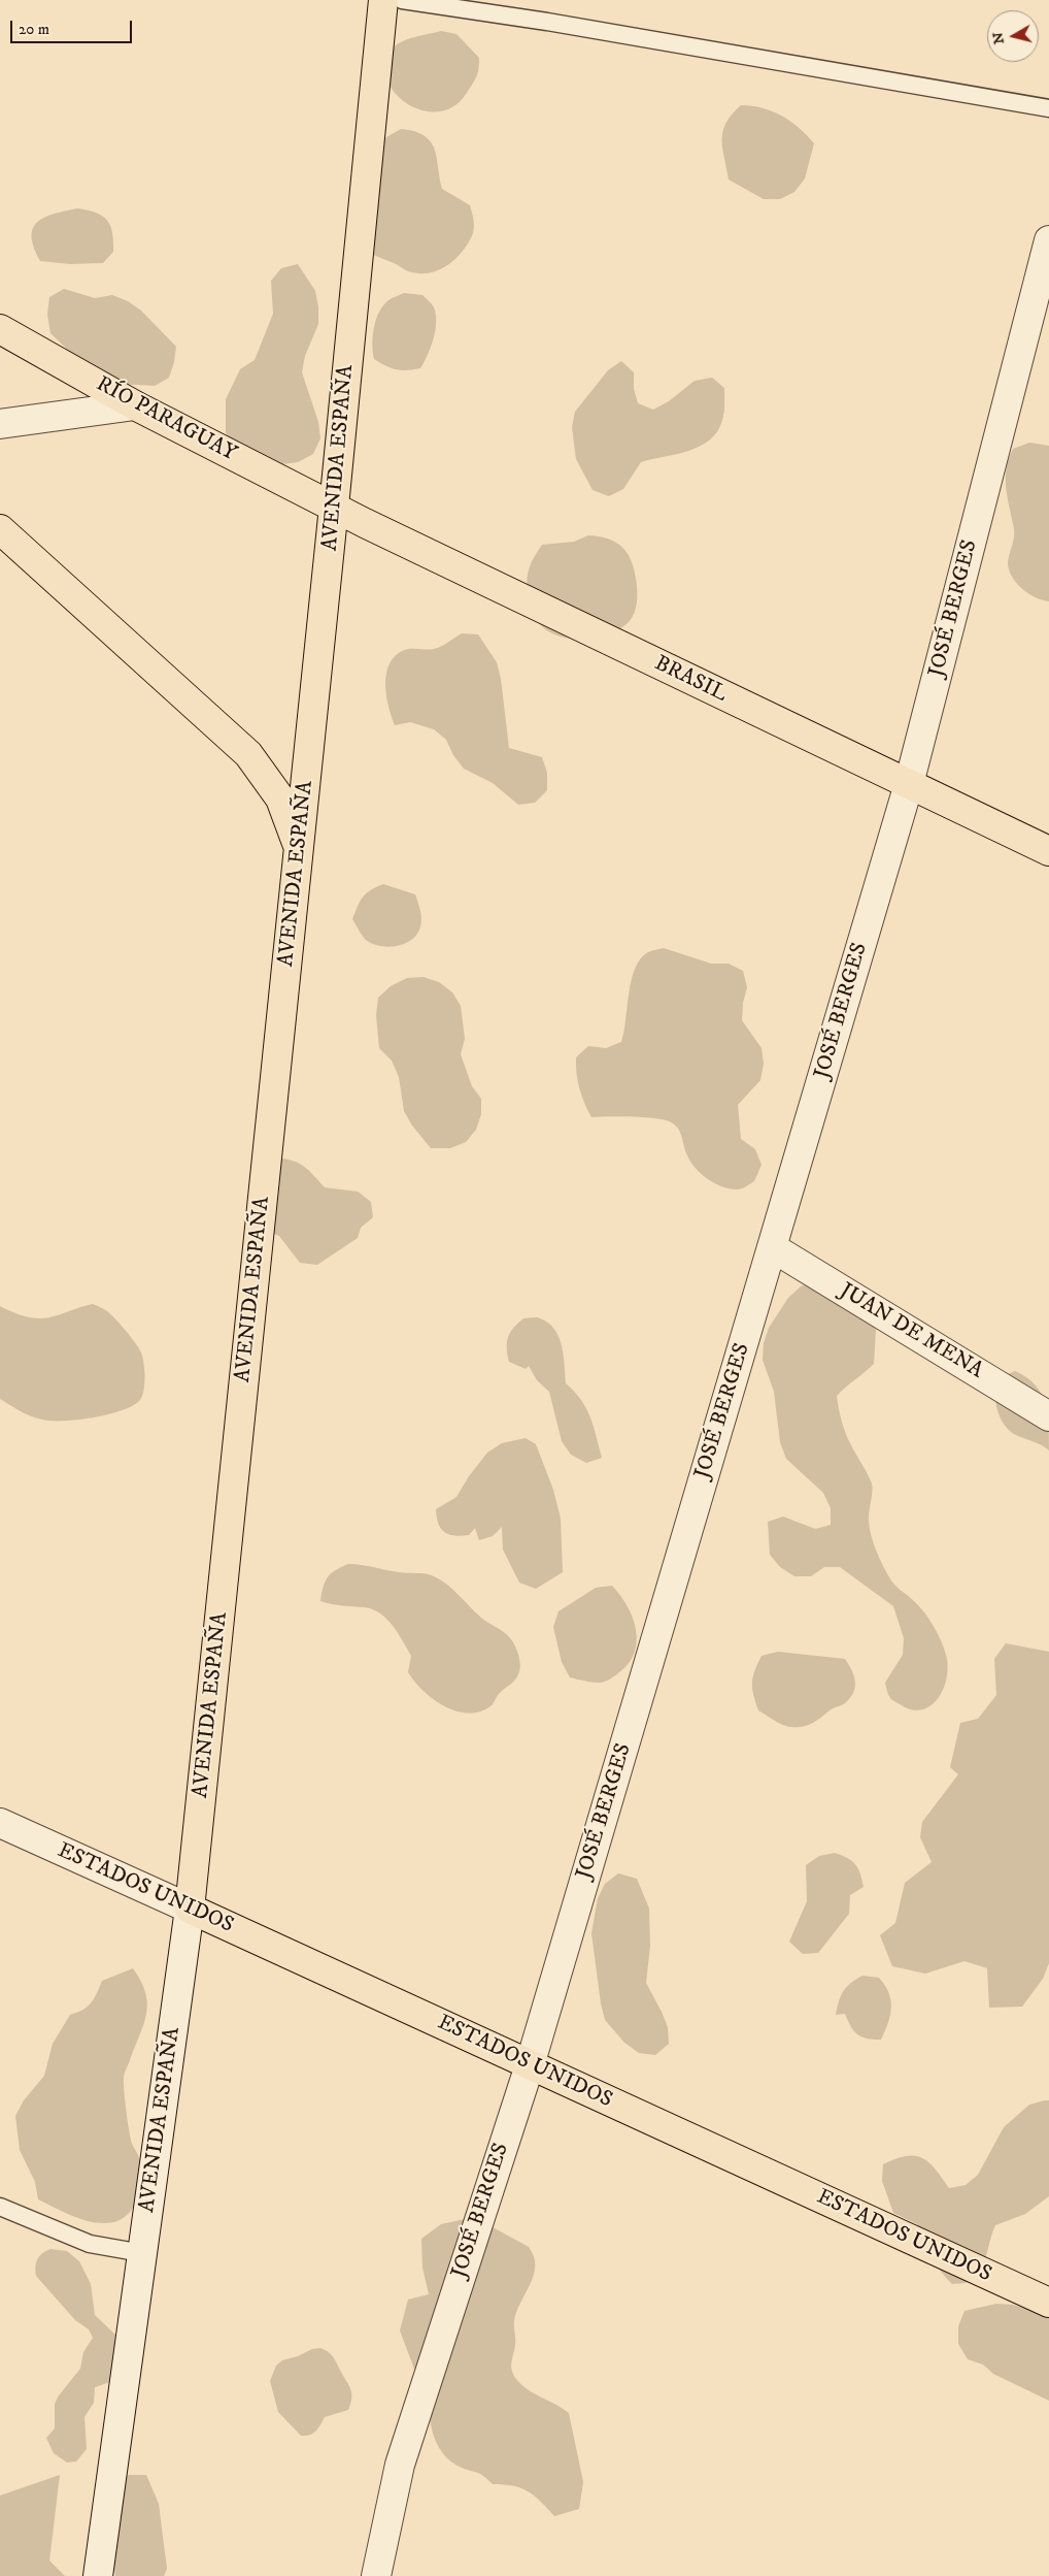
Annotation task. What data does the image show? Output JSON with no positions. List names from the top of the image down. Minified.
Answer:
{"streets":{"main road":["RÍO PARAGUAY","AVENIDA ESPAÑA","BRASIL","ESTADOS UNIDOS"],"street":["JOSÉ BERGES","JUAN DE MENA"]},"crossings":[["RÍO PARAGUAY","AVENIDA ESPAÑA"],["RÍO PARAGUAY","BRASIL"],["AVENIDA ESPAÑA","BRASIL"],["AVENIDA ESPAÑA","ESTADOS UNIDOS"],["JOSÉ BERGES","BRASIL"],["JOSÉ BERGES","JUAN DE MENA"],["JOSÉ BERGES","ESTADOS UNIDOS"]],"scale_bar":"20 m","north":"left"}
